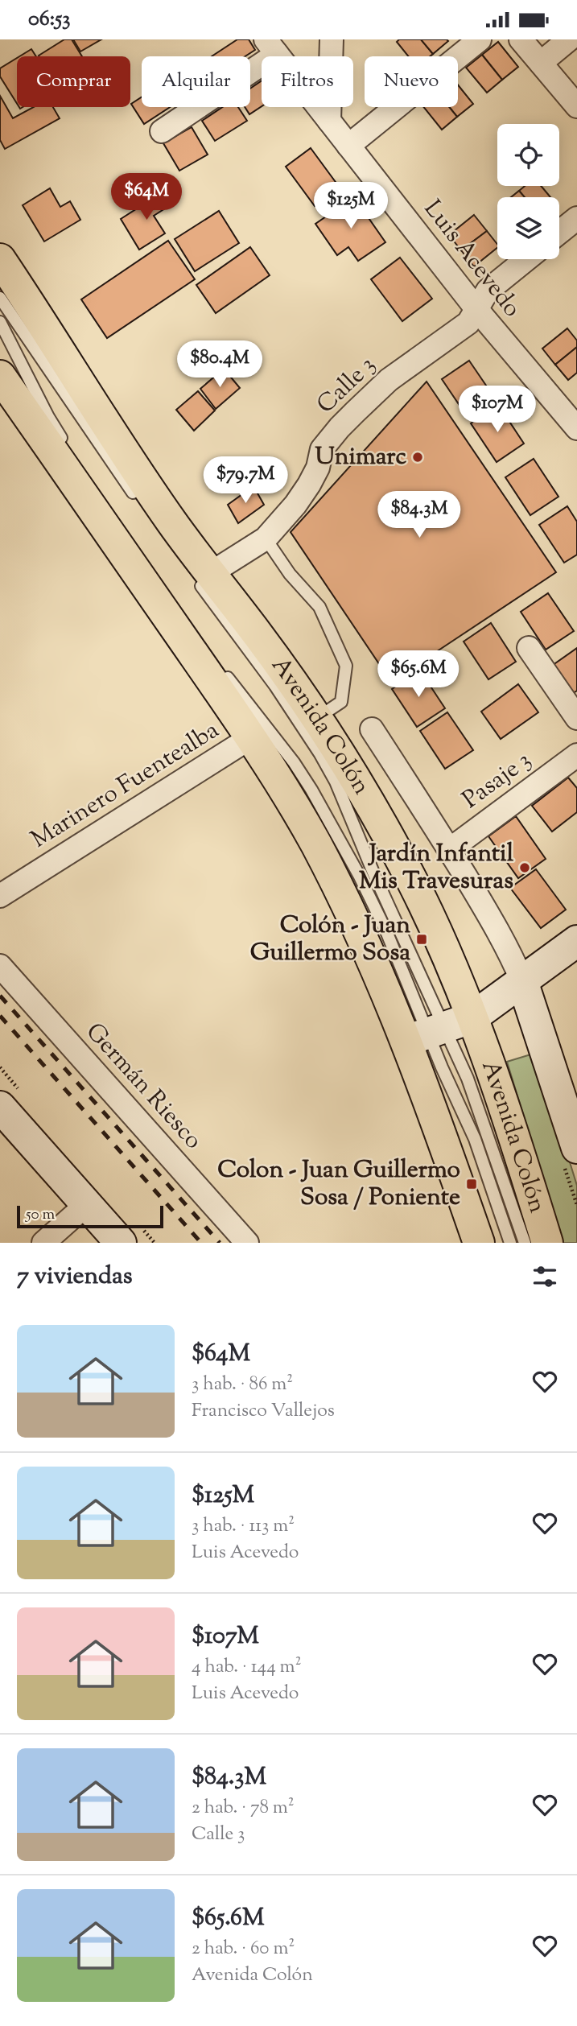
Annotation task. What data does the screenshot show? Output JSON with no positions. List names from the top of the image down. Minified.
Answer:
{"streets":{"main road":["Avenida Colón"],"street":["Luis Acevedo","Calle 3","Pasaje 3","Marinero Fuentealba","Germán Riesco"]},"crossings":[["Luis Acevedo","Calle 3"],["Calle 3","Avenida Colón"]],"places":{"other":["Unimarc","Jardín Infantil Mis Travesuras"],"transit":["Colón - Juan Guillermo Sosa","Colon - Juan Guillermo Sosa / Poniente"]},"scale_bar":"50 m","page":{"status":"06:53","chip":["Comprar","Alquilar","Filtros","Nuevo"],"price":["$64M","$125M","$80.4M","$107M","$79.7M","$84.3M","$65.6M"],"scale":"50 m","heading":"7 viviendas","list":[{"name":"$64M","note":"3 hab. · 86 m² · Francisco Vallejos"},{"name":"$125M","note":"3 hab. · 113 m² · Luis Acevedo"},{"name":"$107M","note":"4 hab. · 144 m² · Luis Acevedo"},{"name":"$84.3M","note":"2 hab. · 78 m² · Calle 3"},{"name":"$65.6M","note":"2 hab. · 60 m² · Avenida Colón"}]}}
